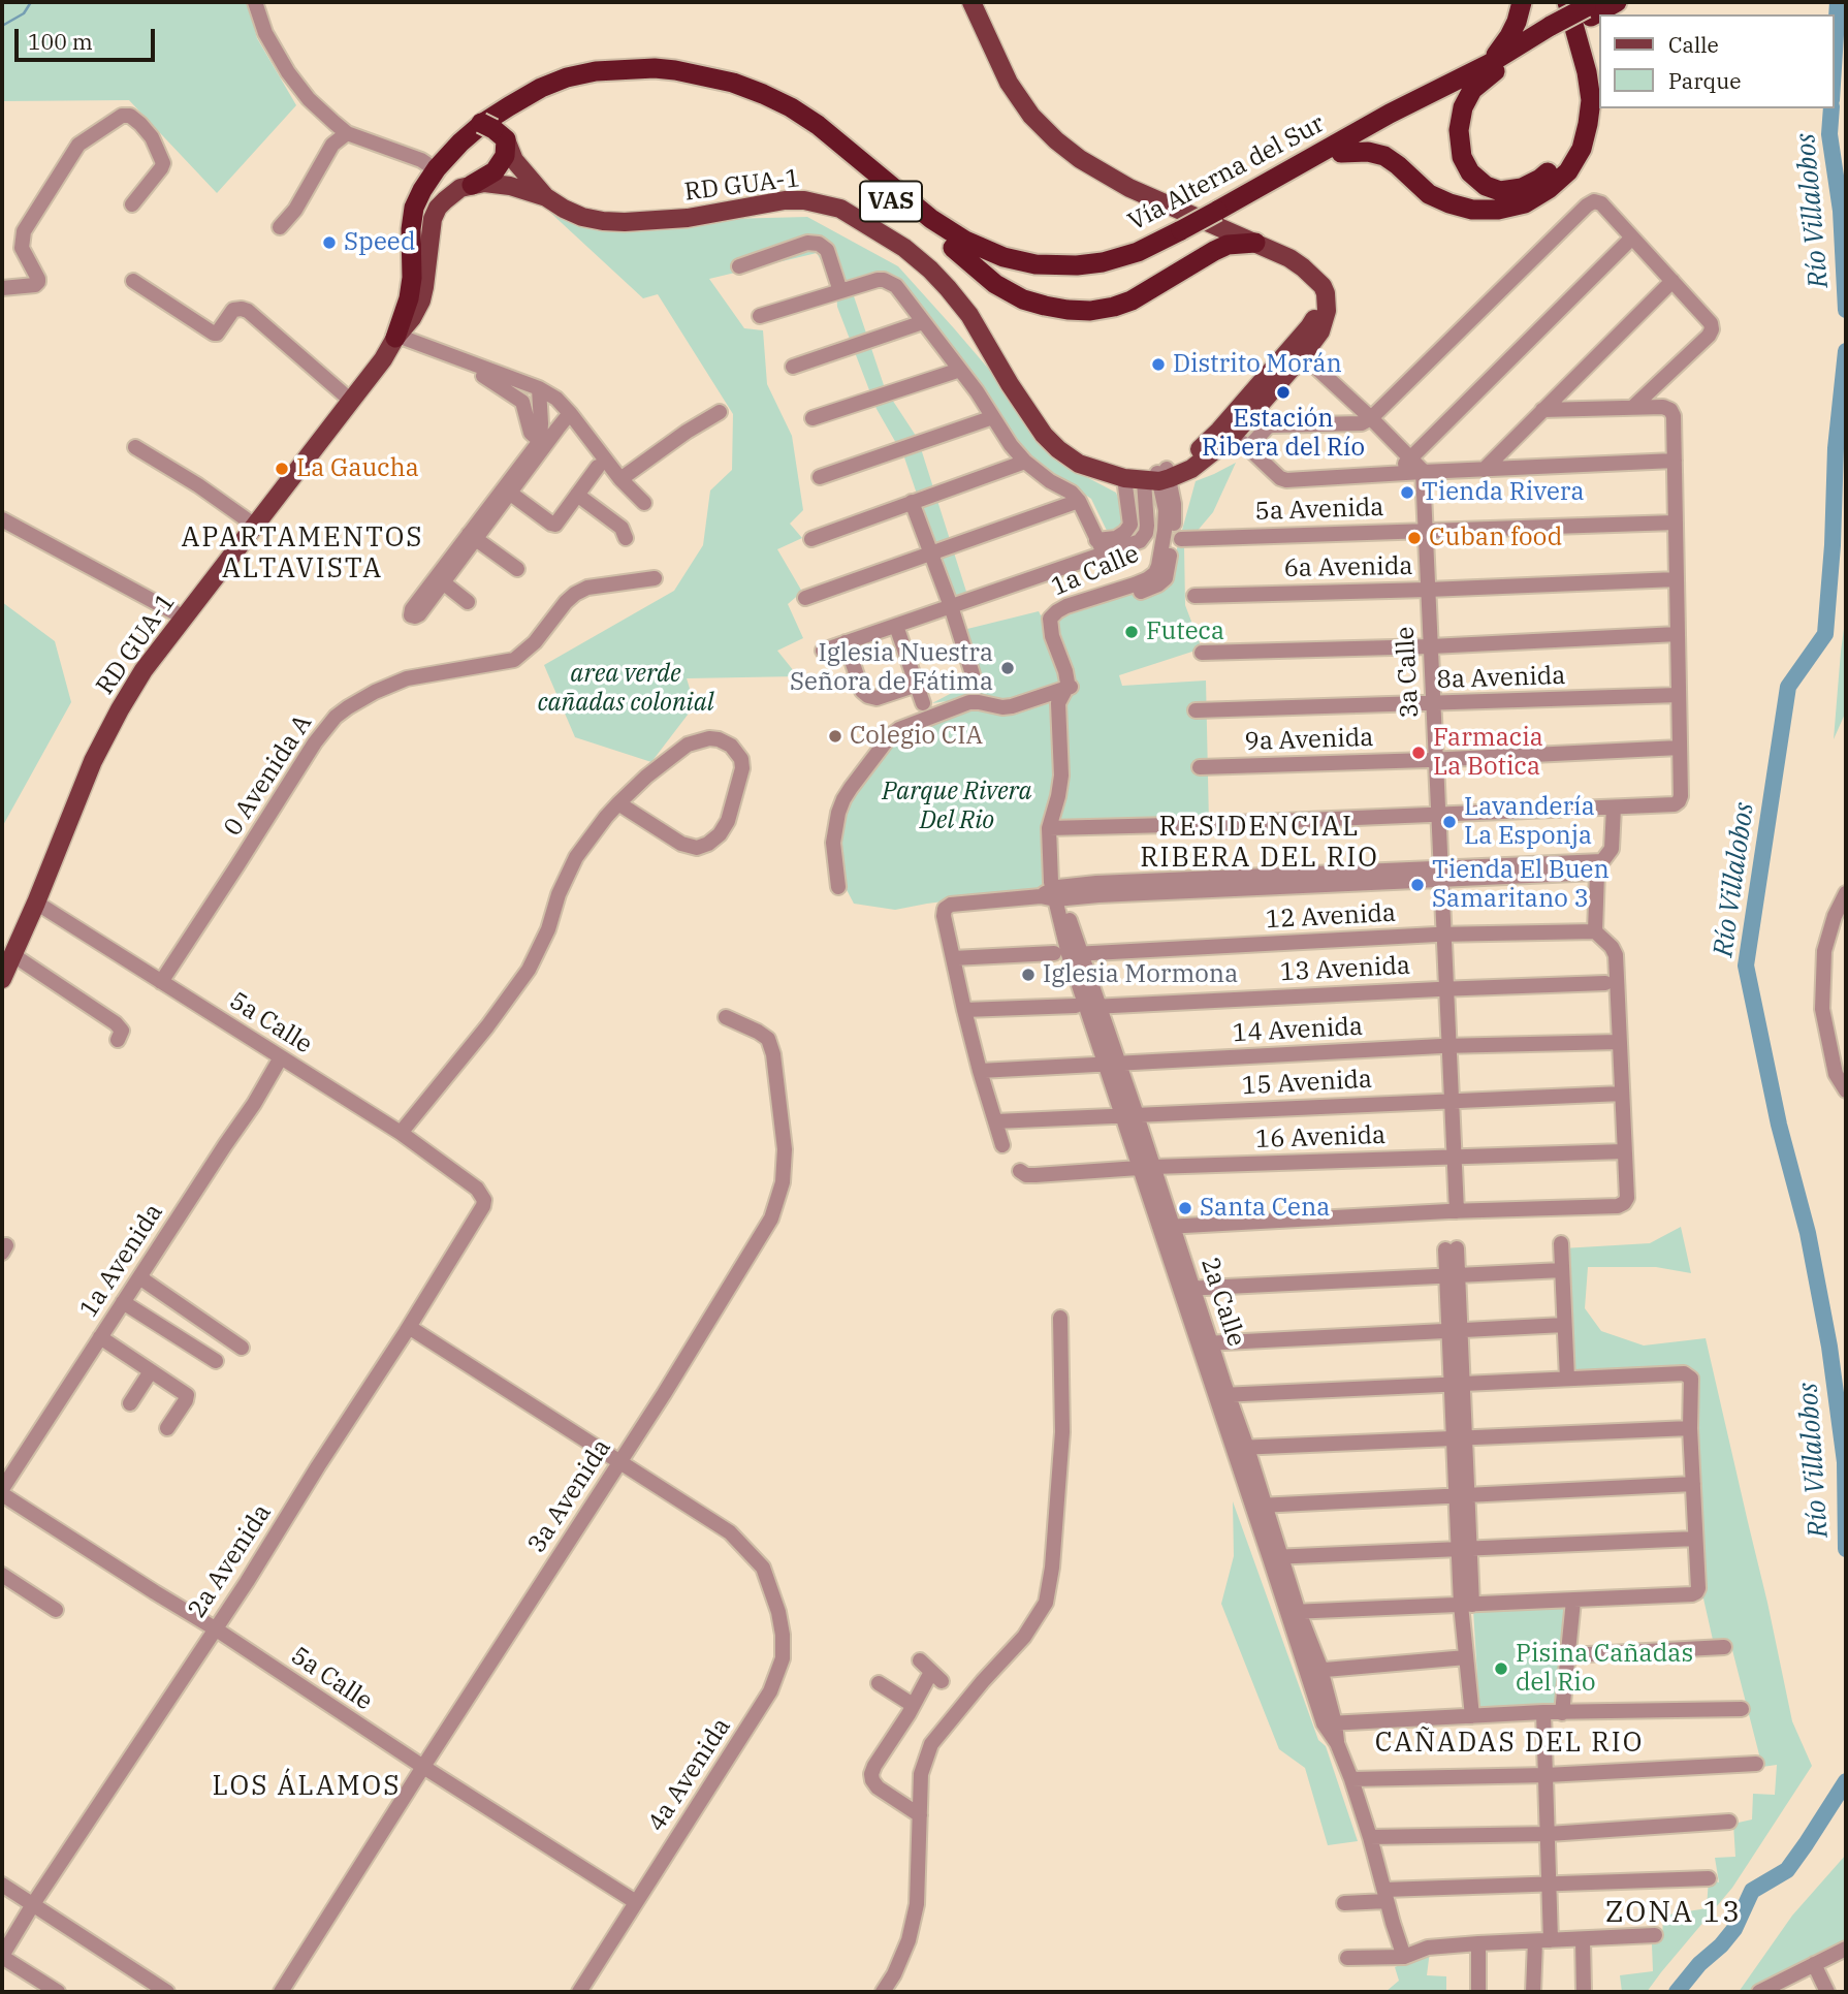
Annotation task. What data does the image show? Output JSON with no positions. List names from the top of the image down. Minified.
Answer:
{"streets":{"highway":["Vía Alterna del Sur","VAS"],"main road":["RD GUA-1"],"street":["5a Avenida","6a Avenida","1a Calle","3a Calle","8a Avenida","9a Avenida","0 Avenida A","12 Avenida","13 Avenida","5a Calle","14 Avenida","15 Avenida","16 Avenida","1a Avenida","2a Calle","3a Avenida","2a Avenida","4a Avenida"]},"crossings":[["Vía Alterna del Sur","RD GUA-1"],["RD GUA-1","1a Calle"],["RD GUA-1","5a Calle"],["5a Avenida","3a Calle"],["6a Avenida","3a Calle"],["1a Calle","2a Calle"],["3a Calle","8a Avenida"],["3a Calle","9a Avenida"],["3a Calle","12 Avenida"],["3a Calle","13 Avenida"],["3a Calle","14 Avenida"],["3a Calle","15 Avenida"],["3a Calle","16 Avenida"],["0 Avenida A","5a Calle"],["12 Avenida","2a Calle"],["13 Avenida","2a Calle"],["5a Calle","1a Avenida"],["5a Calle","3a Avenida"],["5a Calle","2a Avenida"],["5a Calle","4a Avenida"],["14 Avenida","2a Calle"],["15 Avenida","2a Calle"],["16 Avenida","2a Calle"],["3a Avenida","4a Avenida"]],"districts":["APARTAMENTOS ALTAVISTA","RESIDENCIAL RIBERA DEL RIO","CAÑADAS DEL RIO","LOS ÁLAMOS","ZONA 13"],"water":["Río Villalobos"],"parks":["area verde cañadas colonial","Parque Rivera Del Rio"],"places":["Speed","Distrito Morán","Estación Ribera del Río","La Gaucha","Tienda Rivera","Cuban food","Futeca","Iglesia Nuestra Señora de Fátima","Colegio CIA","Farmacia La Botica","Lavandería La Esponja","Tienda El Buen Samaritano 3","Iglesia Mormona","Santa Cena","Pisina Cañadas del Rio"],"legend":["Calle","Parque"],"scale_bar":"100 m"}
